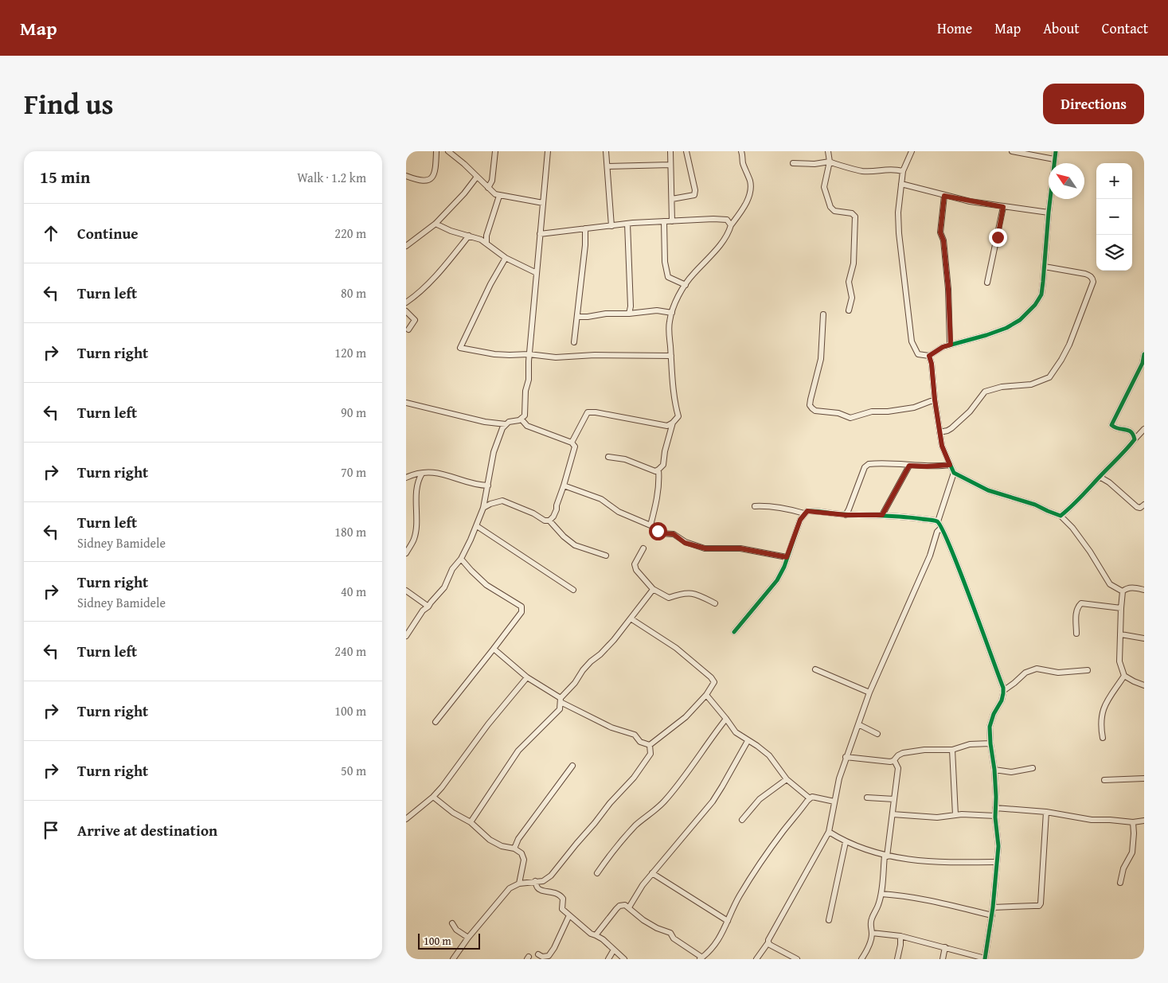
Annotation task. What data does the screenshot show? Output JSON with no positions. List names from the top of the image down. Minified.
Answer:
{"scale_bar":"100 m","north":"top left","page":{"header":"Map","nav":["Home","Map","About","Contact"],"title":"Find us","buttons":"Directions","heading":["15 min","Walk · 1.2 km"],"map_buttons":["+","−"],"list":[["Continue","220 m"],["Turn left","80 m"],["Turn right","120 m"],["Turn left","90 m"],["Turn right","70 m"],["Turn left","Sidney Bamidele","180 m"],["Turn right","Sidney Bamidele","40 m"],["Turn left","240 m"],["Turn right","100 m"],["Turn right","50 m"],"Arrive at destination"],"scale":"100 m"}}
